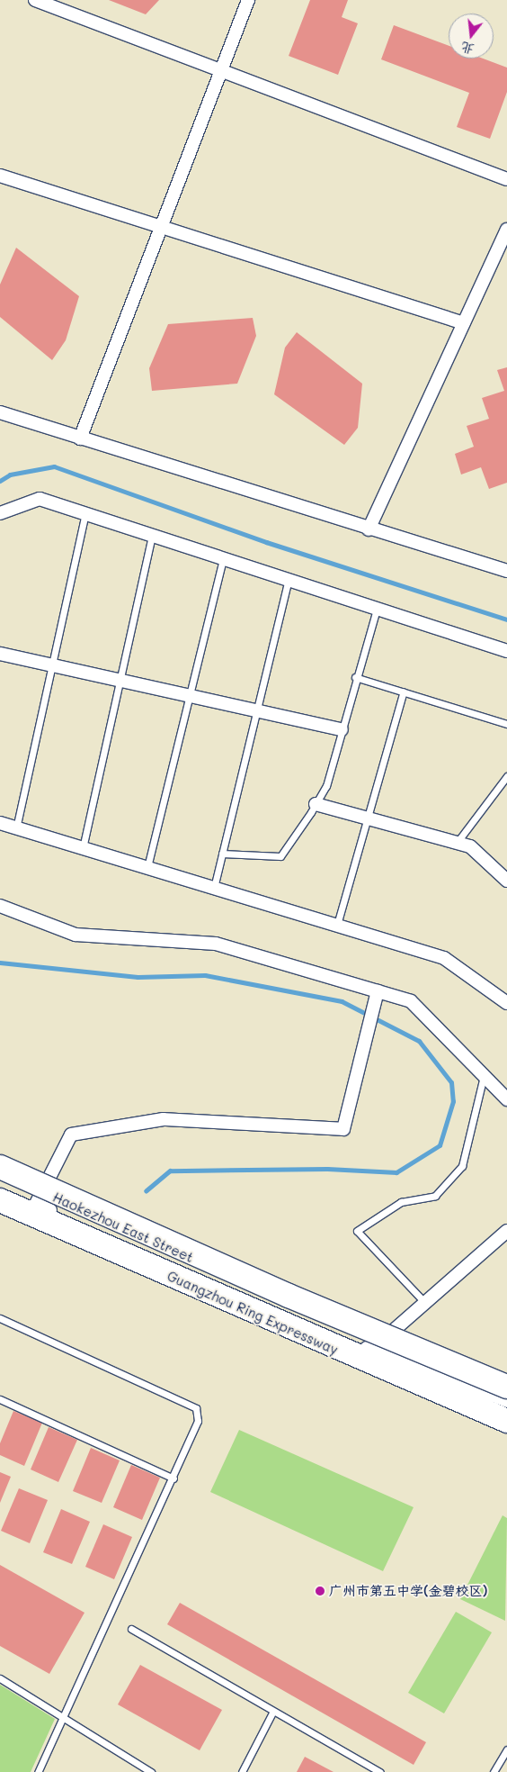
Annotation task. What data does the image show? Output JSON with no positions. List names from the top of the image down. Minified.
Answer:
{"streets":{"highway":["Guangzhou Ring Expressway"],"street":["Haokezhou East Street"]},"places":["广州市第五中学(金碧校区)"],"north":"bottom"}
